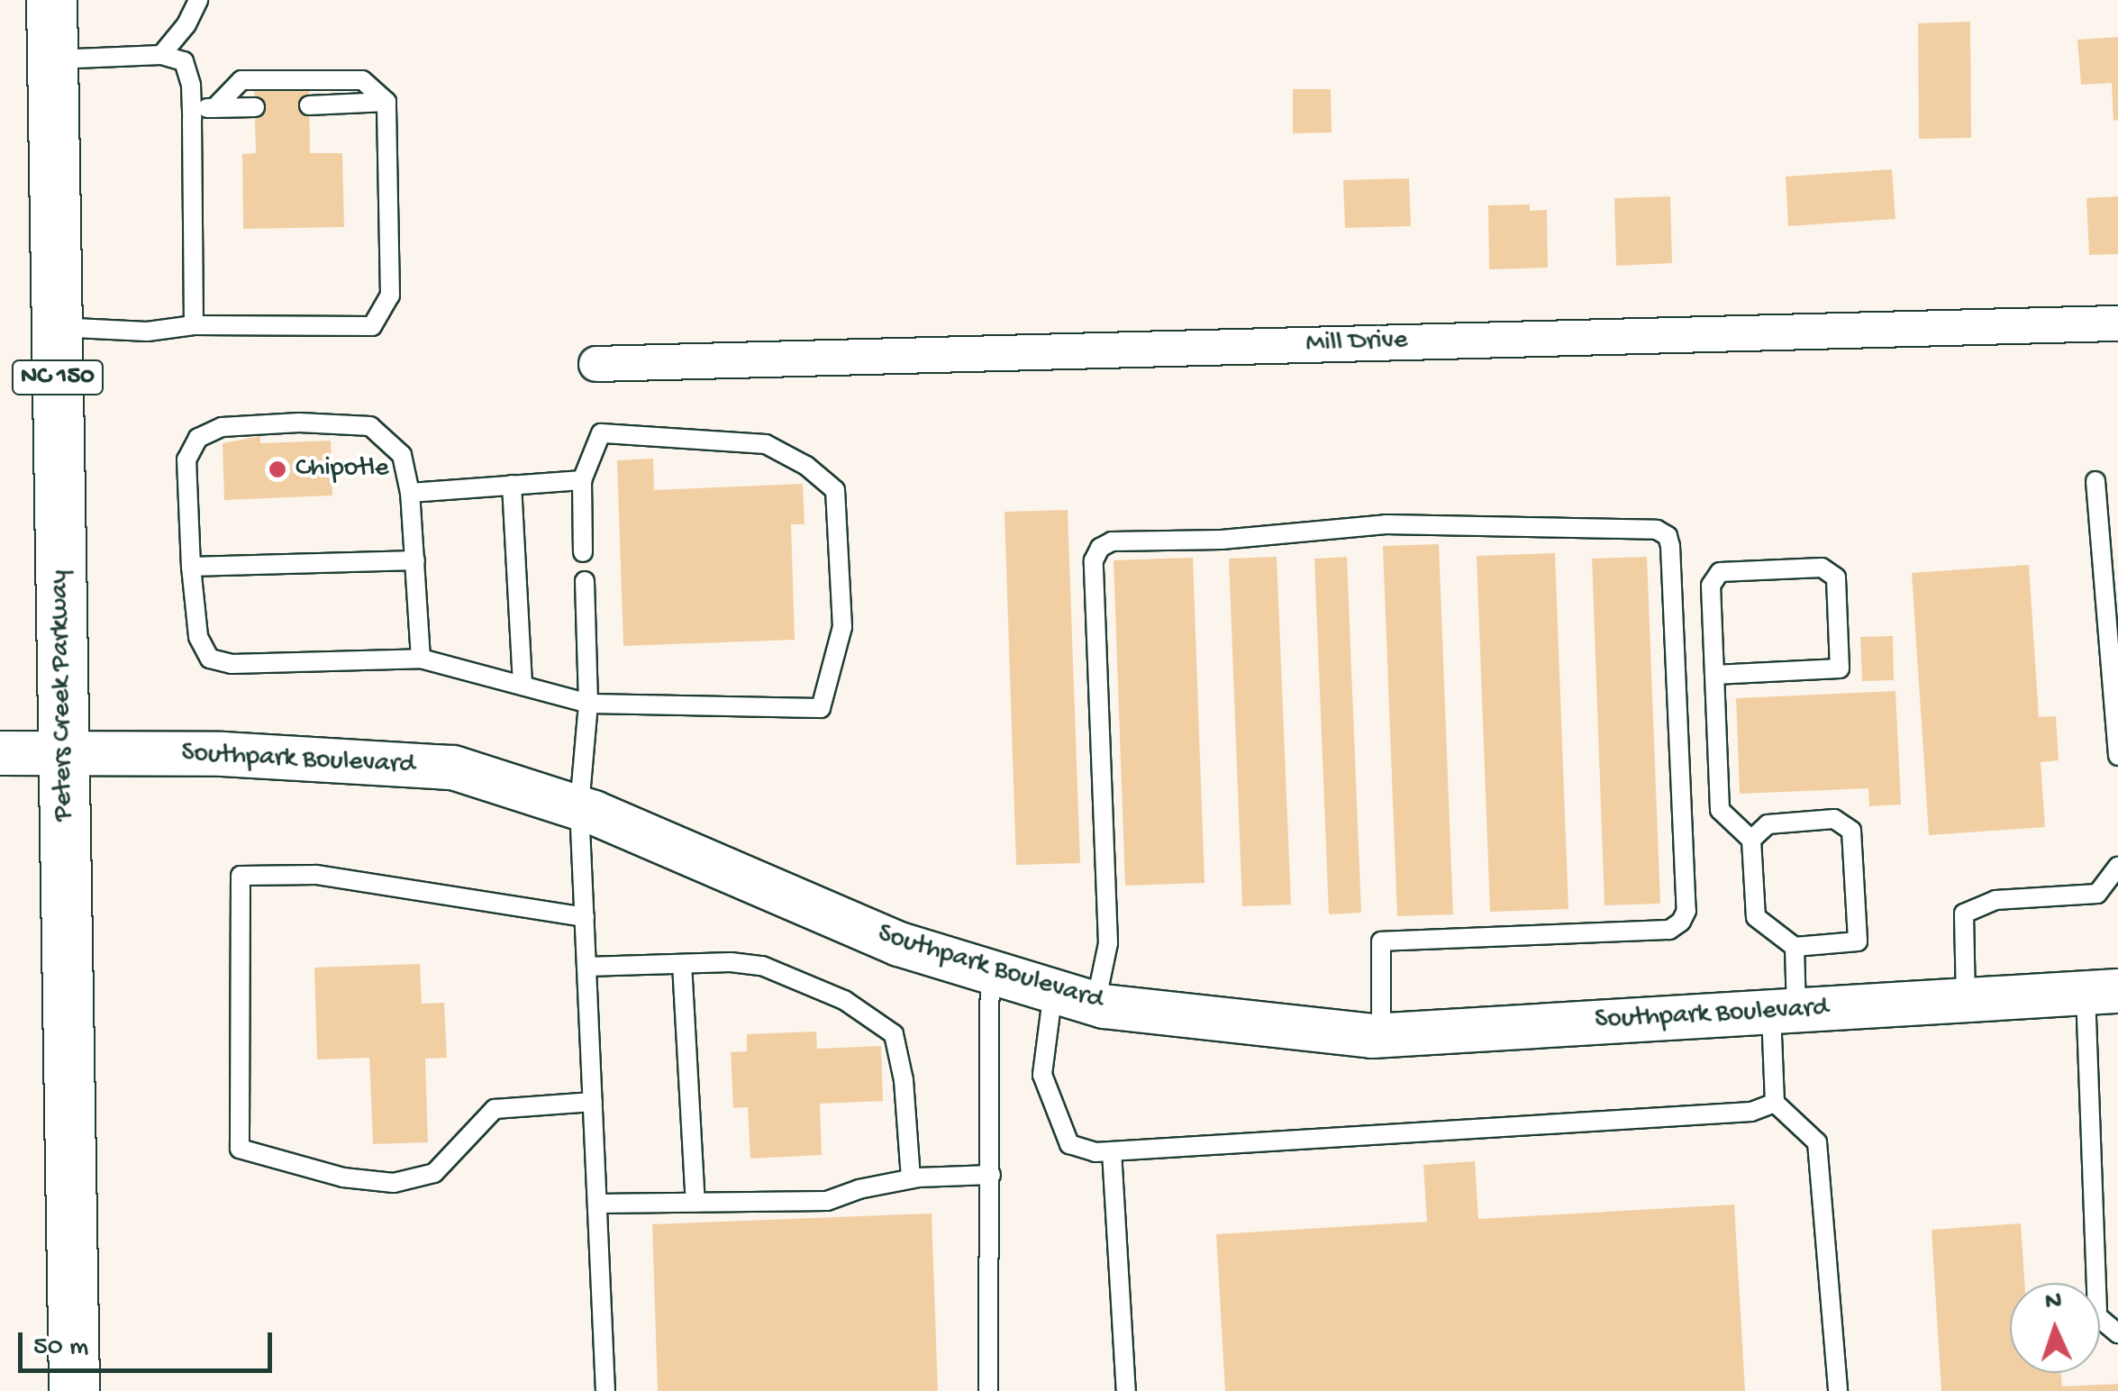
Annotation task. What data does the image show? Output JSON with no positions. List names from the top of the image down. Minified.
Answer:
{"streets":{"main road":["NC 150","Peters Creek Parkway"],"street":["Mill Drive","Southpark Boulevard"]},"crossings":[["Peters Creek Parkway","Southpark Boulevard"]],"places":["Chipotle"],"scale_bar":"50 m","north":"top"}
